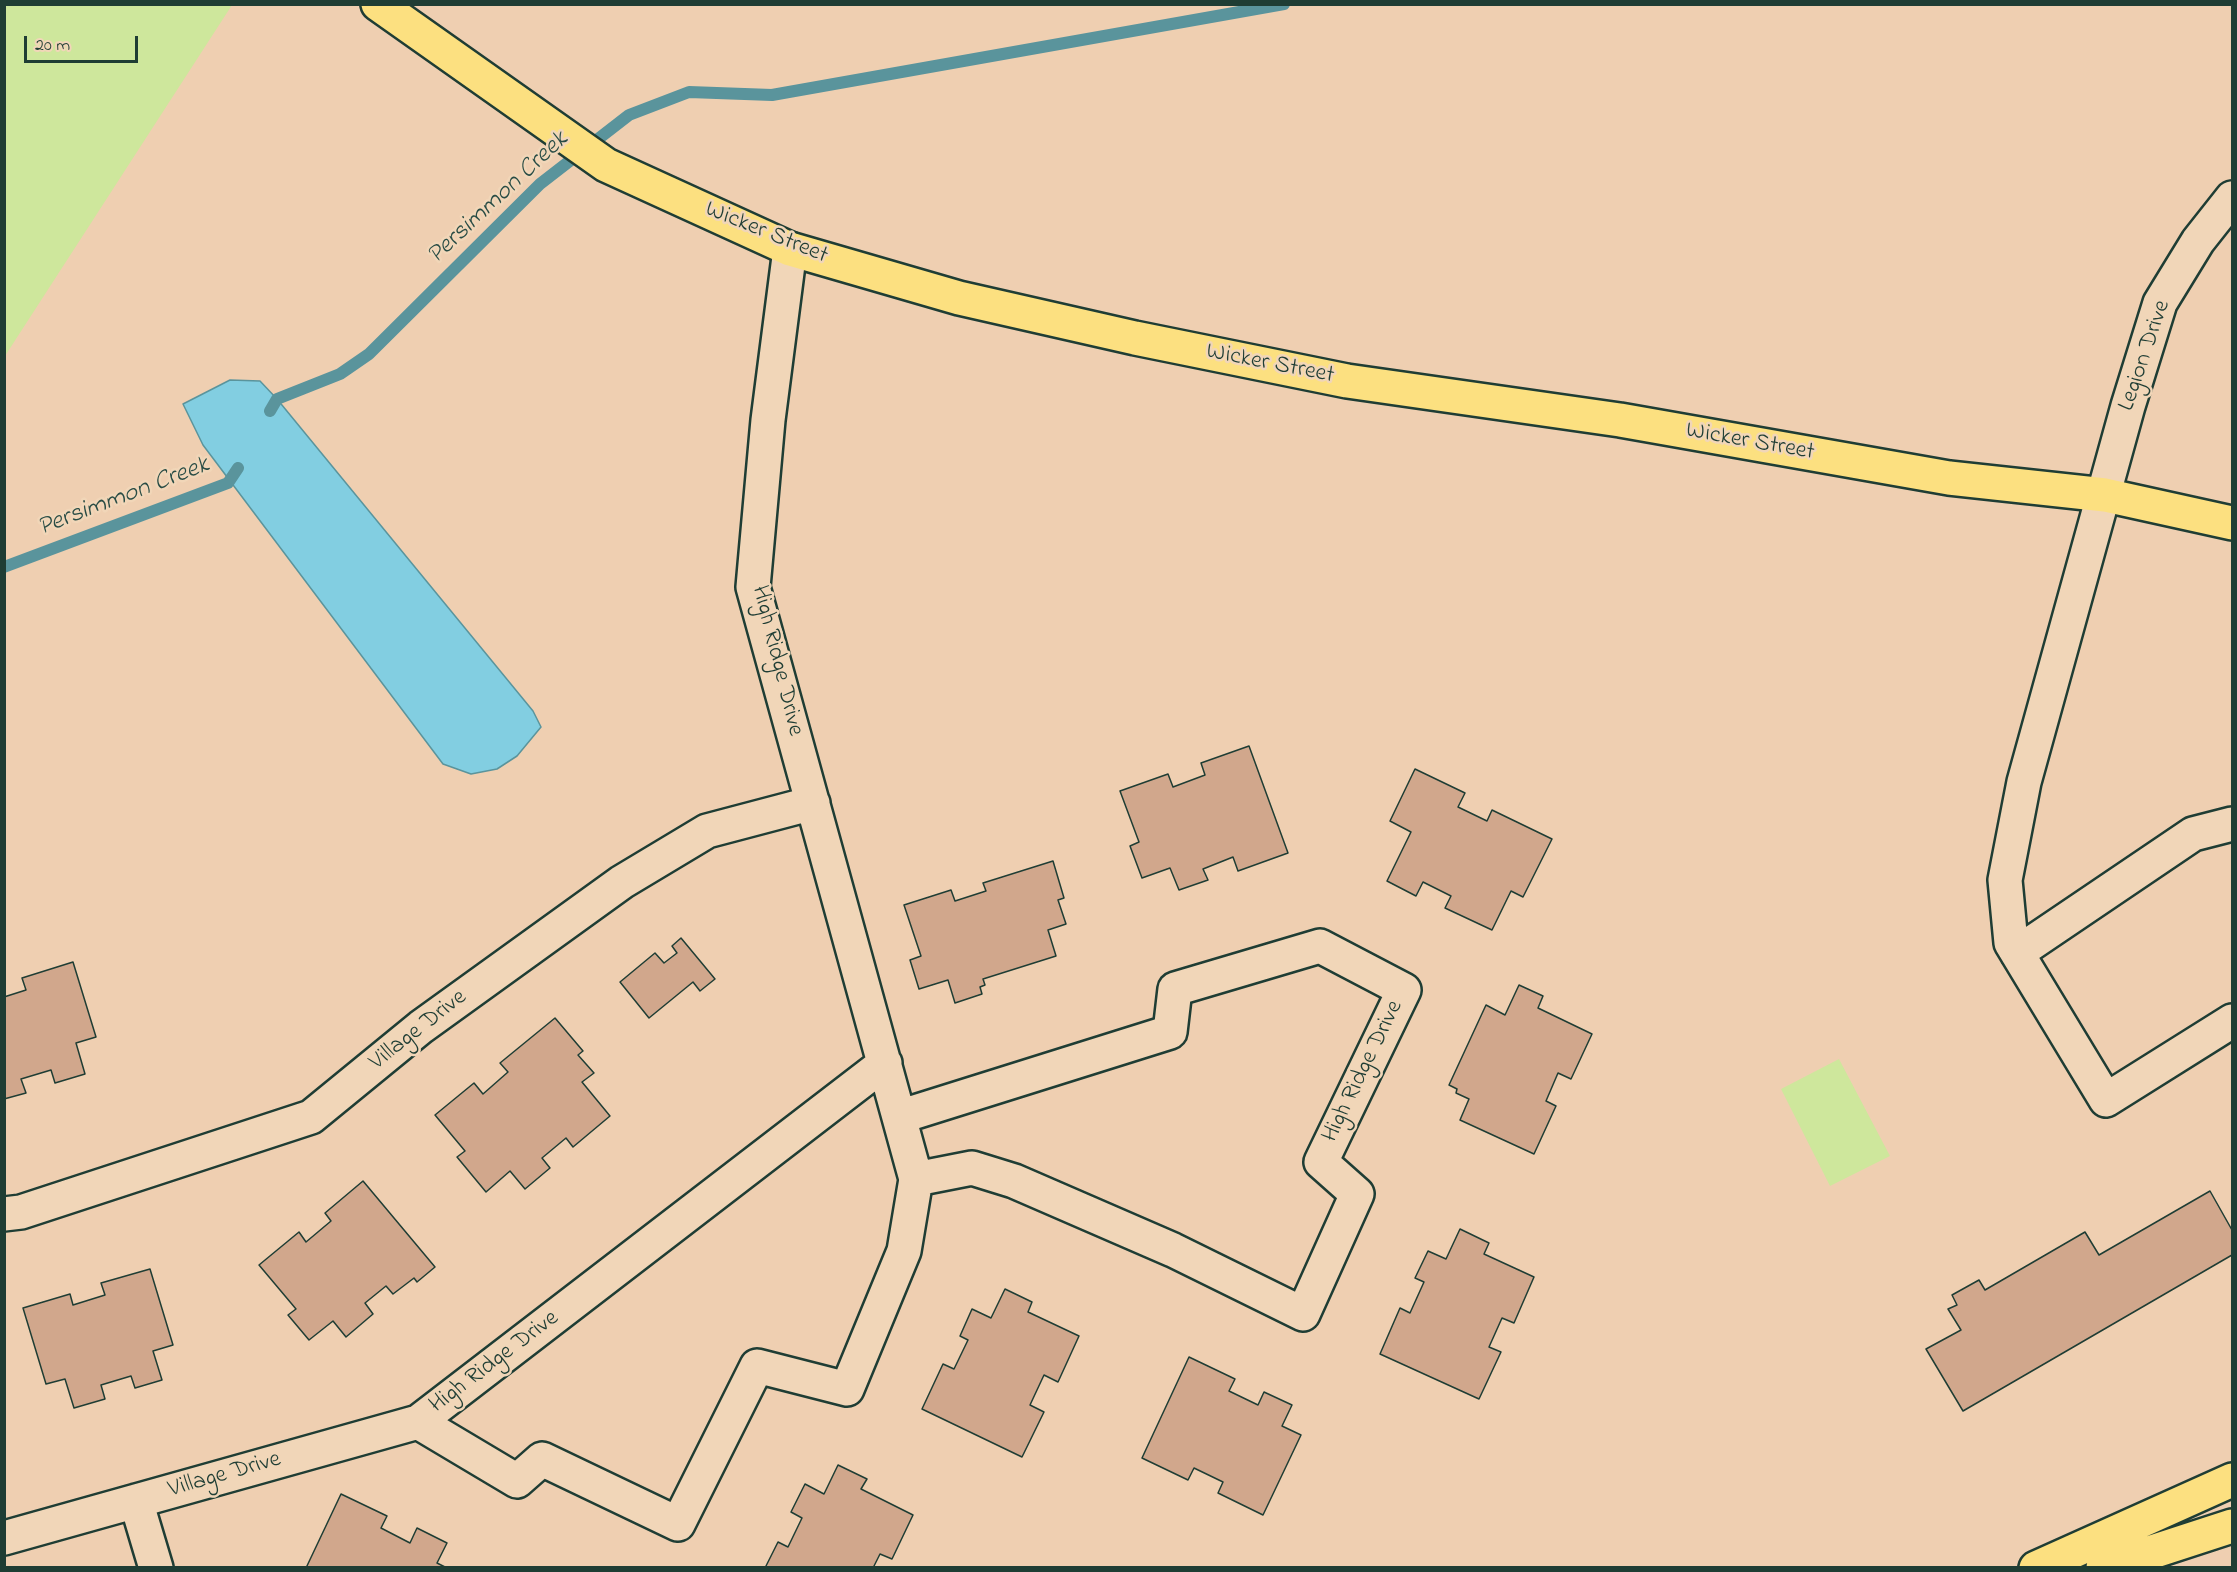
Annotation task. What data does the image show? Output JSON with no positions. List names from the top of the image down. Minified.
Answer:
{"streets":{"main road":["Wicker Street"],"street":["Legion Drive","High Ridge Drive","Village Drive"]},"crossings":[["Wicker Street","Legion Drive"],["Wicker Street","High Ridge Drive"],["High Ridge Drive","Village Drive"]],"water":["Persimmon Creek"],"scale_bar":"20 m"}
